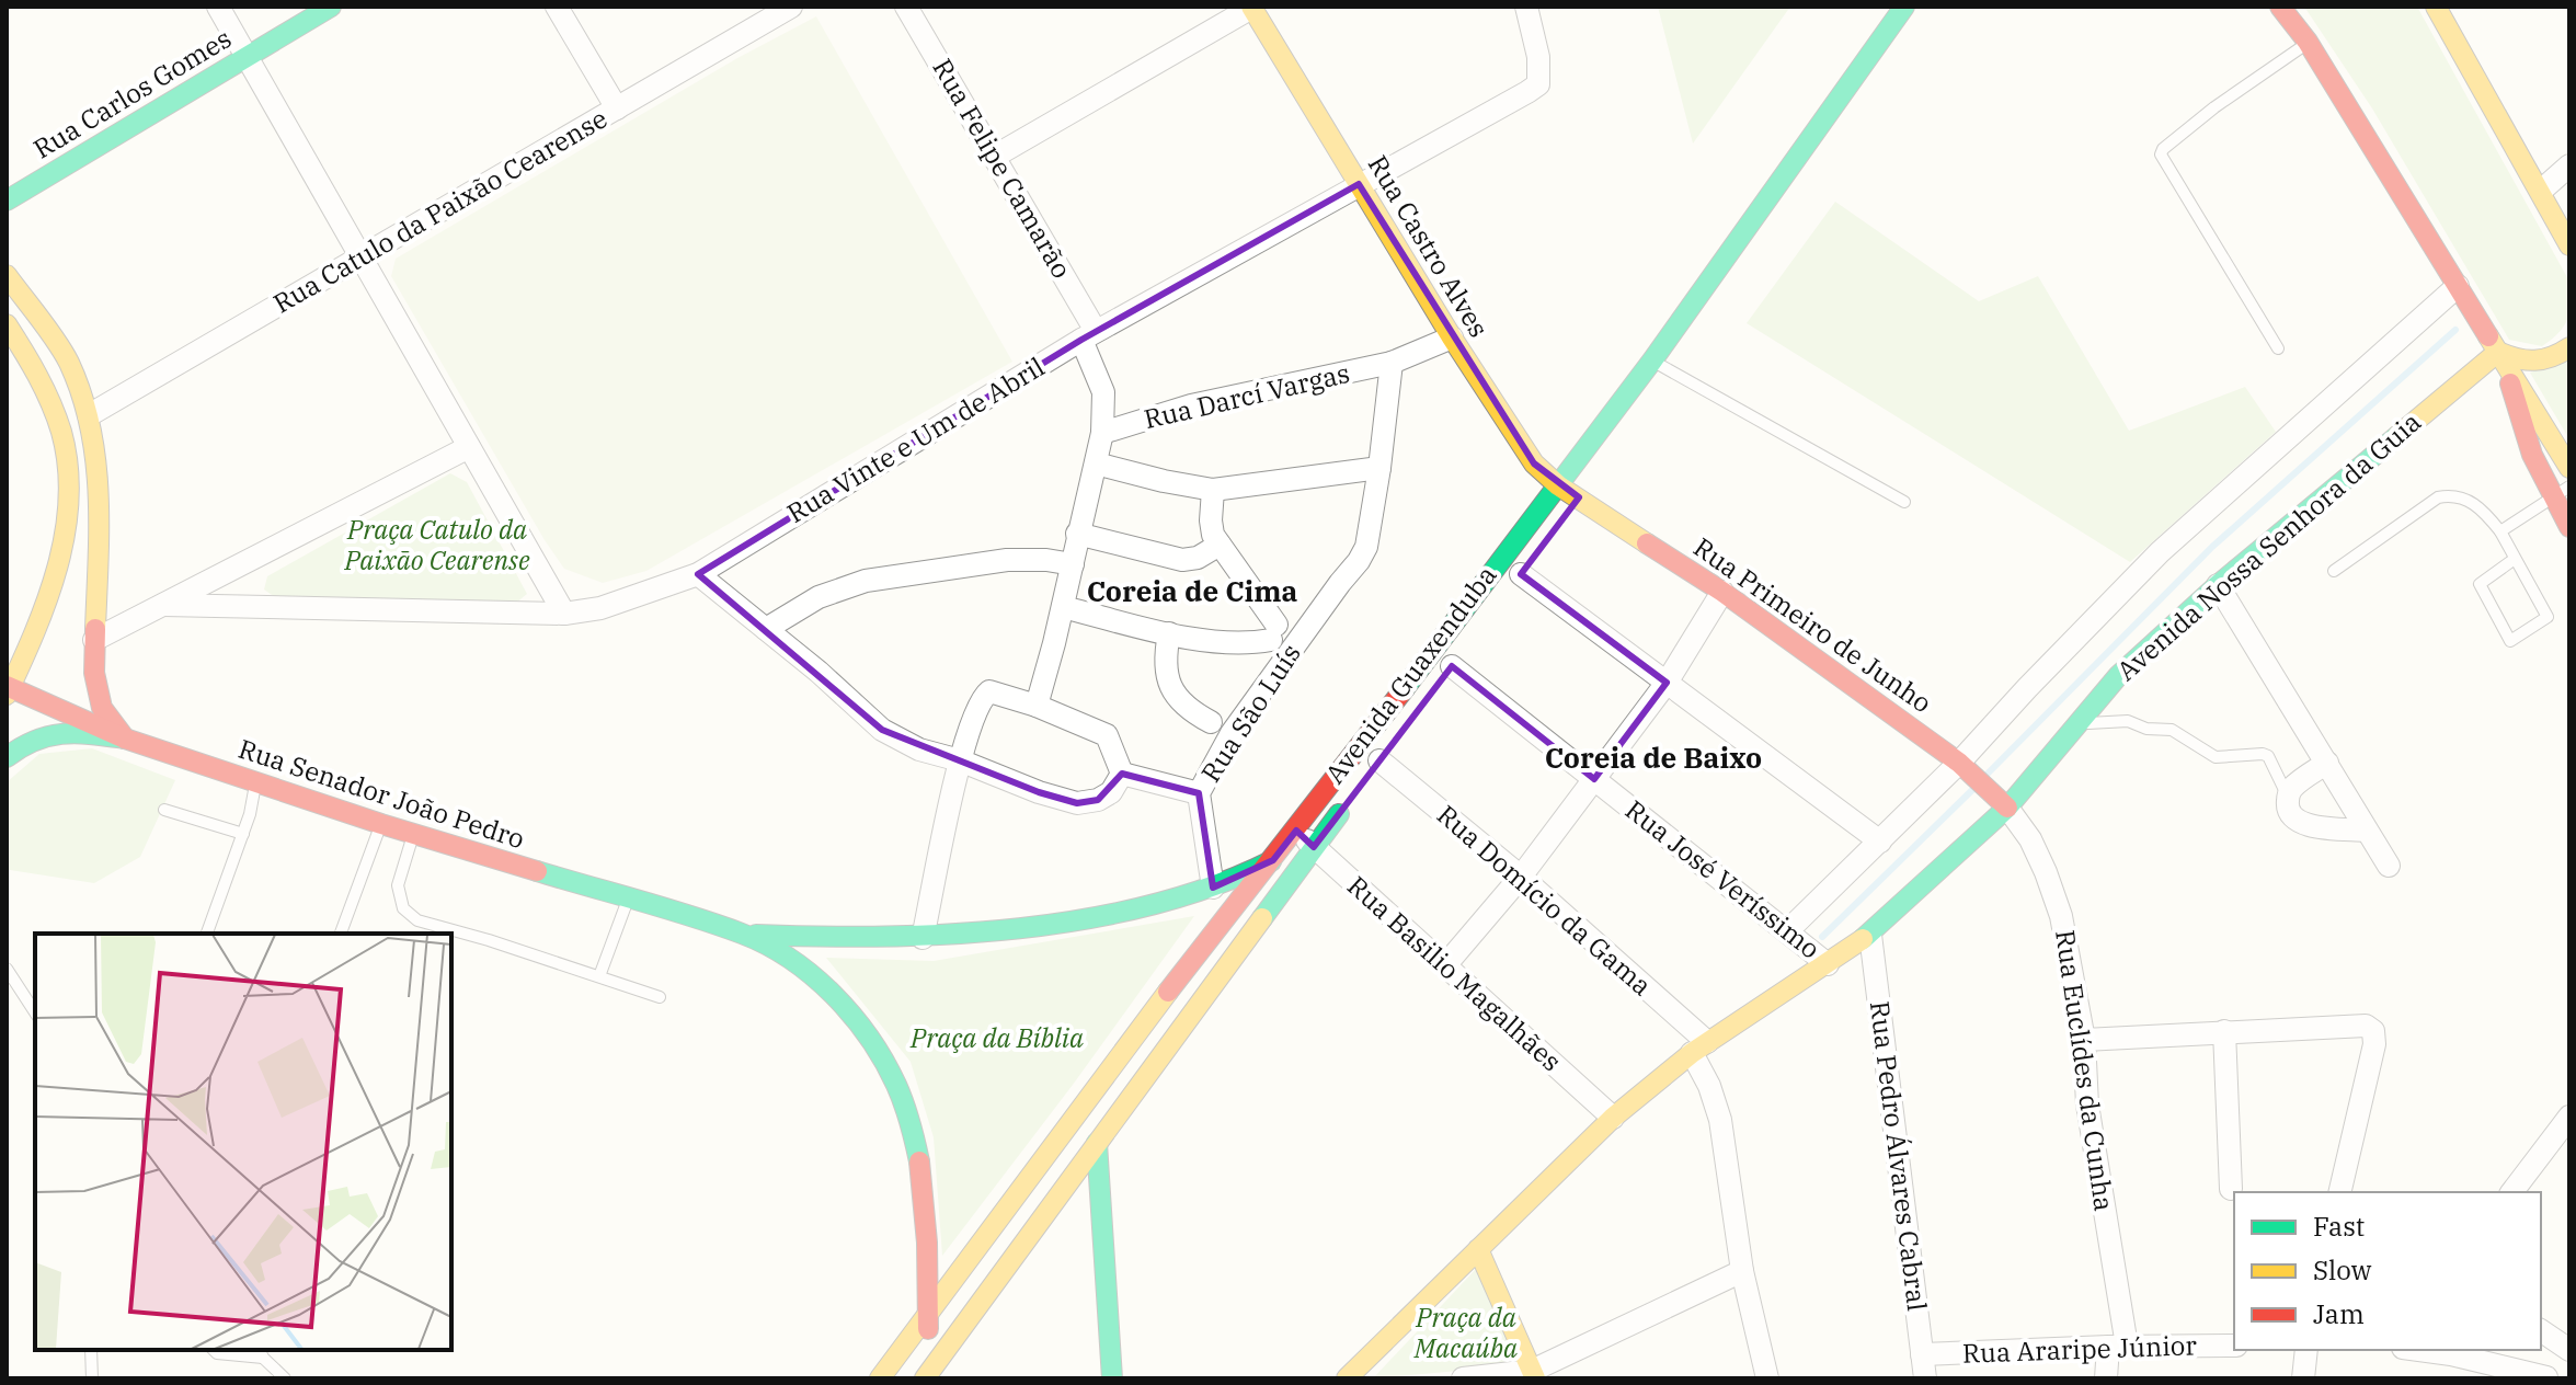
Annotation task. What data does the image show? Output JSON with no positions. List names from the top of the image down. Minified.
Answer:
{"streets":{"main road":["Rua Carlos Gomes","Rua Castro Alves","Avenida Nossa Senhora da Guia","Rua Primeiro de Junho","Avenida Guaxenduba","Rua Senador João Pedro"],"street":["Rua Felipe Camarão","Rua Catulo da Paixão Cearense","Rua Darcí Vargas","Rua Vinte e Um de Abril","Rua São Luís","Rua José Veríssimo","Rua Domício da Gama","Rua Basilio Magalhães","Rua Euclídes da Cunha","Rua Pedro Álvares Cabral","Rua Araripe Júnior"]},"crossings":[["Rua Felipe Camarão","Rua Darcí Vargas"],["Rua Felipe Camarão","Rua Vinte e Um de Abril"],["Rua Castro Alves","Rua Vinte e Um de Abril"],["Rua Castro Alves","Rua Primeiro de Junho"],["Rua Castro Alves","Avenida Guaxenduba"],["Rua Darcí Vargas","Rua São Luís"],["Avenida Nossa Senhora da Guia","Rua Primeiro de Junho"],["Avenida Nossa Senhora da Guia","Rua José Veríssimo"],["Avenida Nossa Senhora da Guia","Rua Domício da Gama"],["Avenida Nossa Senhora da Guia","Rua Basilio Magalhães"],["Avenida Nossa Senhora da Guia","Rua Euclídes da Cunha"],["Avenida Nossa Senhora da Guia","Rua Pedro Álvares Cabral"],["Rua Primeiro de Junho","Rua Euclídes da Cunha"],["Avenida Guaxenduba","Rua Senador João Pedro"],["Avenida Guaxenduba","Rua Basilio Magalhães"],["Rua São Luís","Rua Senador João Pedro"],["Rua Euclídes da Cunha","Rua Araripe Júnior"],["Rua Pedro Álvares Cabral","Rua Araripe Júnior"]],"districts":["Coreia de Cima","Coreia de Baixo"],"parks":["Praça Catulo da Paixão Cearense","Praça da Bíblia","Praça da Macaúba"],"legend":["Fast","Slow","Jam"]}
